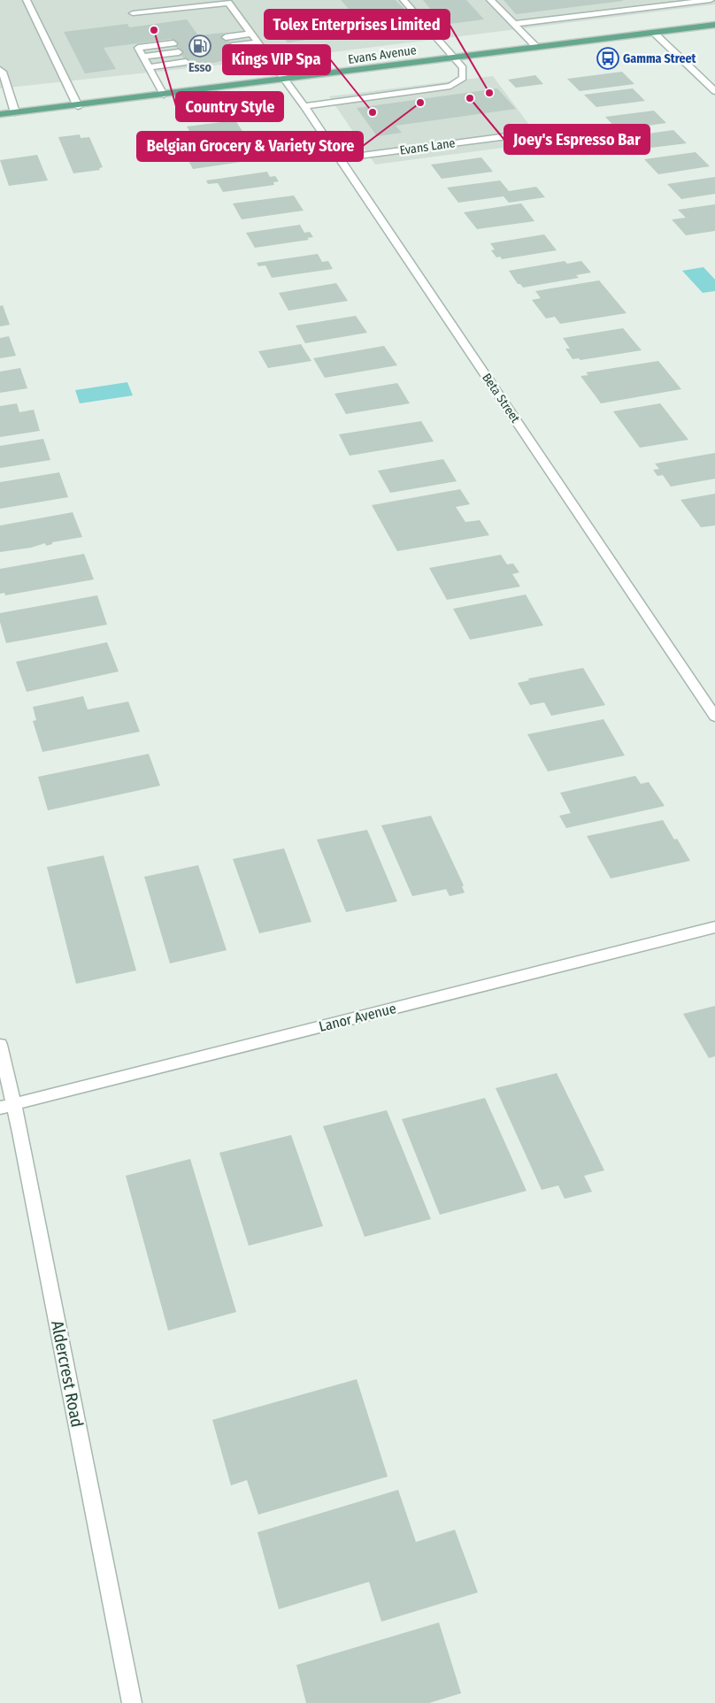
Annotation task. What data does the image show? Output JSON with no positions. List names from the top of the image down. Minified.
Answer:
{"streets":{"main road":["Evans Avenue"],"street":["Evans Lane","Beta Street","Lanor Avenue","Aldercrest Road"]},"crossings":[["Evans Avenue","Beta Street"],["Evans Lane","Beta Street"],["Lanor Avenue","Aldercrest Road"]],"places":{"other":["Country Style","Tolex Enterprises Limited","Joey's Espresso Bar","Belgian Grocery & Variety Store","Kings VIP Spa"],"fuel station":["Esso"],"bus stop":["Gamma Street"]}}
